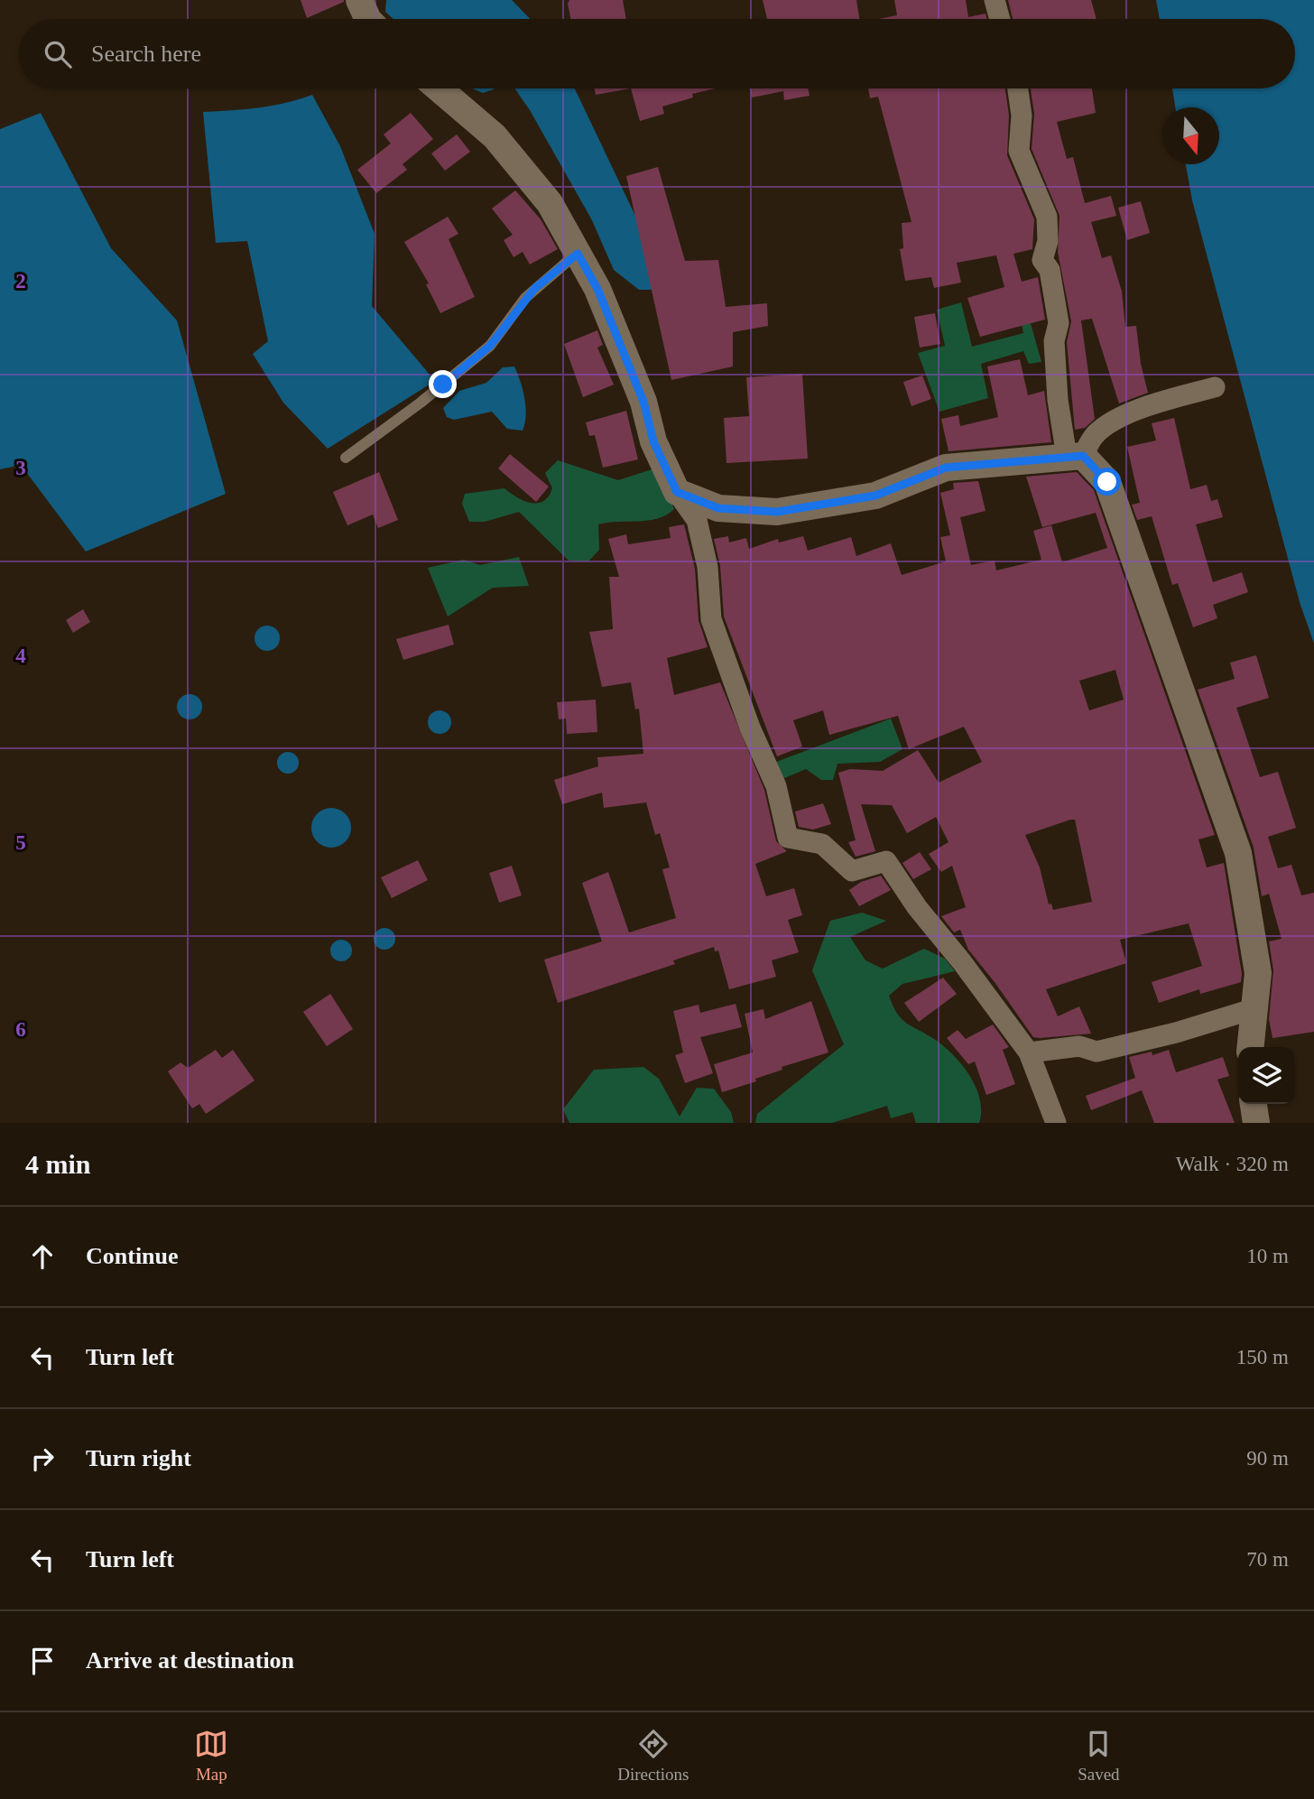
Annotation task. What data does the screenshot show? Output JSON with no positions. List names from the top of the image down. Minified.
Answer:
{"north":"bottom","page":{"search":"Search here","heading":["4 min","Walk · 320 m"],"list":[["Continue","10 m"],["Turn left","150 m"],["Turn right","90 m"],["Turn left","70 m"],"Arrive at destination"],"nav":["Map","Directions","Saved"]},"grid":{"rows":["2","3","4","5","6"]}}
